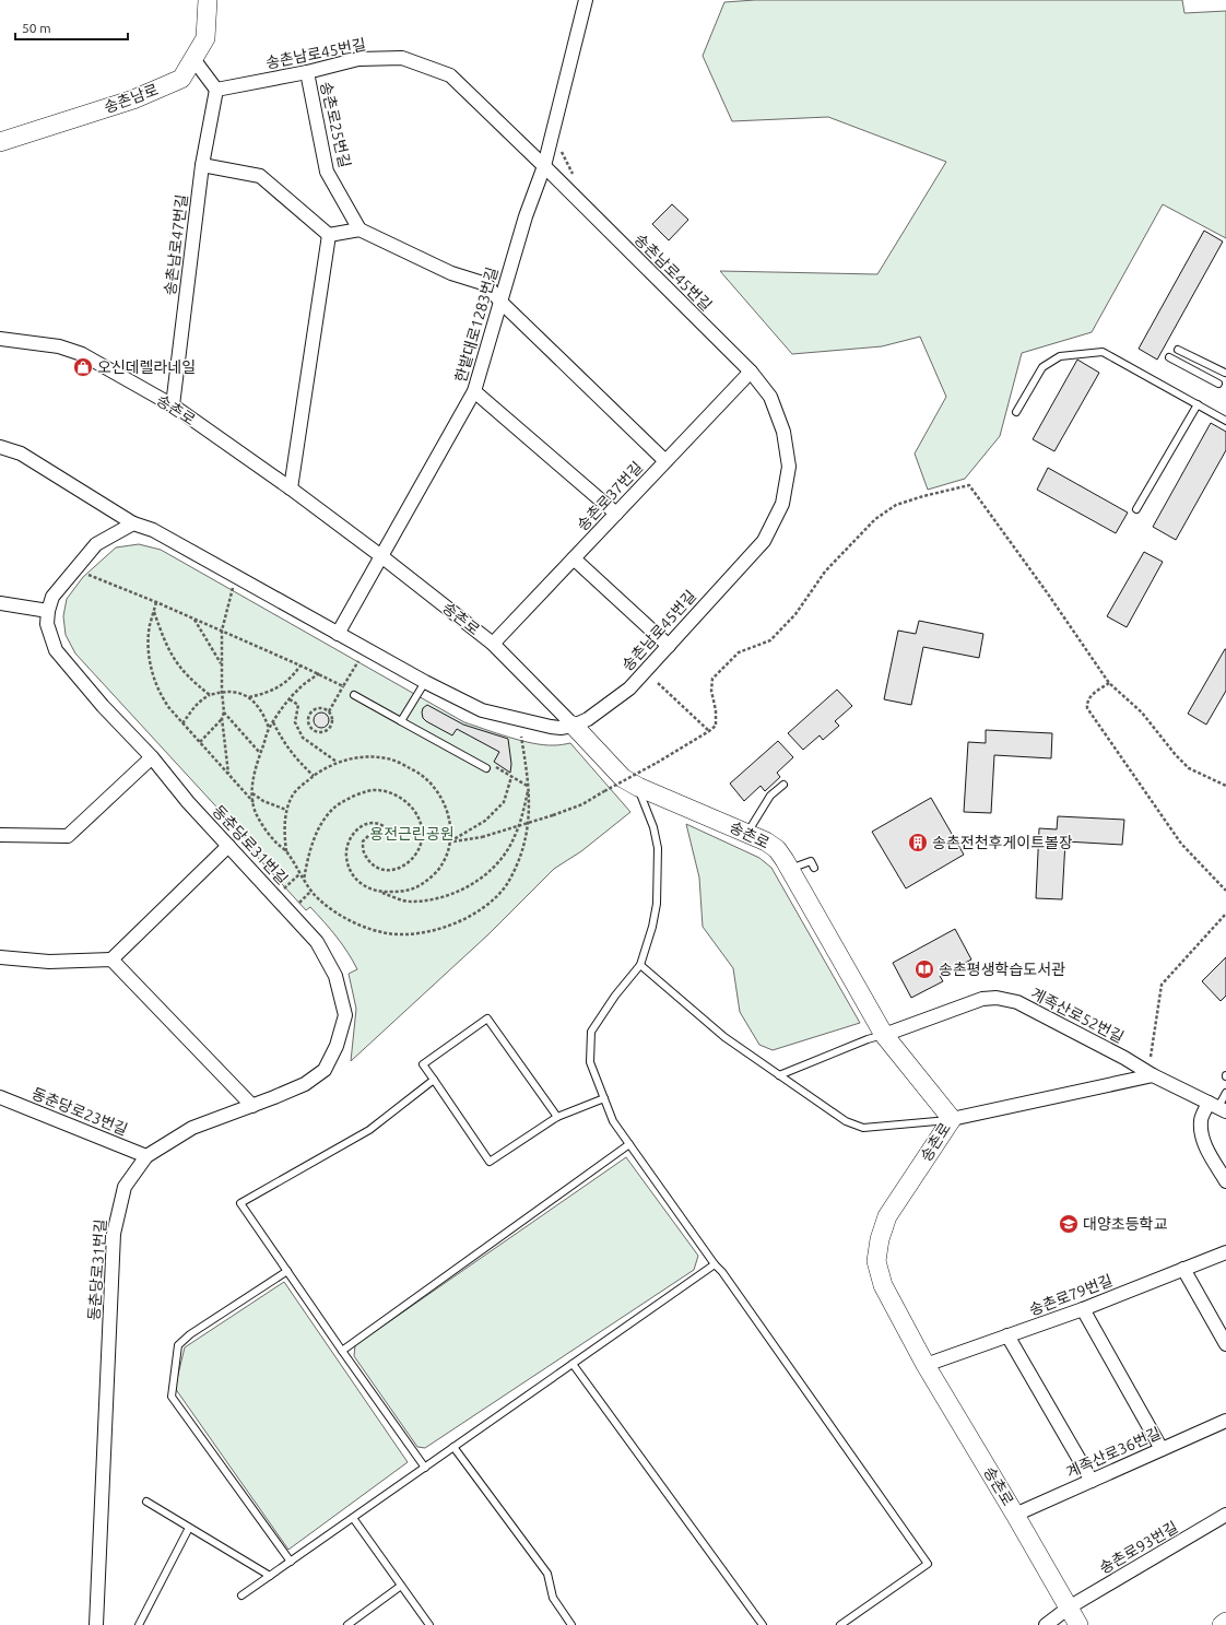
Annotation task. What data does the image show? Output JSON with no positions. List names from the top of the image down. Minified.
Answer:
{"streets":{"street":["송촌남로45번길","송촌남로","송촌로25번길","송촌남로47번길","한밭대로1283번길","송촌로","송촌로37번길","동춘당로31번길","계족산로52번길","동춘당로23번길","송촌로79번길","계족산로36번길","송촌로93번길"]},"crossings":[["송촌남로45번길","송촌로25번길"],["송촌남로45번길","송촌남로47번길"],["송촌남로45번길","한밭대로1283번길"],["송촌남로45번길","송촌로"],["송촌남로45번길","송촌로37번길"],["송촌남로47번길","송촌로"],["한밭대로1283번길","송촌로"],["송촌로","송촌로37번길"],["송촌로","계족산로52번길"],["송촌로","송촌로79번길"],["송촌로","계족산로36번길"],["송촌로","송촌로93번길"],["동춘당로31번길","동춘당로23번길"]],"parks":["용전근린공원"],"places":{"shop":["오신데렐라네일"],"building":["송촌전천후게이트볼장"],"library":["송촌평생학습도서관"],"school or university":["대양초등학교"]},"scale_bar":"50 m"}
